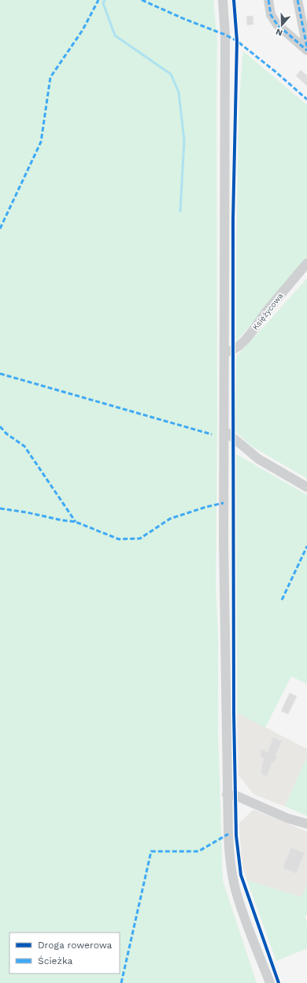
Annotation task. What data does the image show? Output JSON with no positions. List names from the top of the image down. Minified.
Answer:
{"streets":{"street":["Księżycowa"]},"legend":["Droga rowerowa","Ścieżka"],"north":"bottom"}
